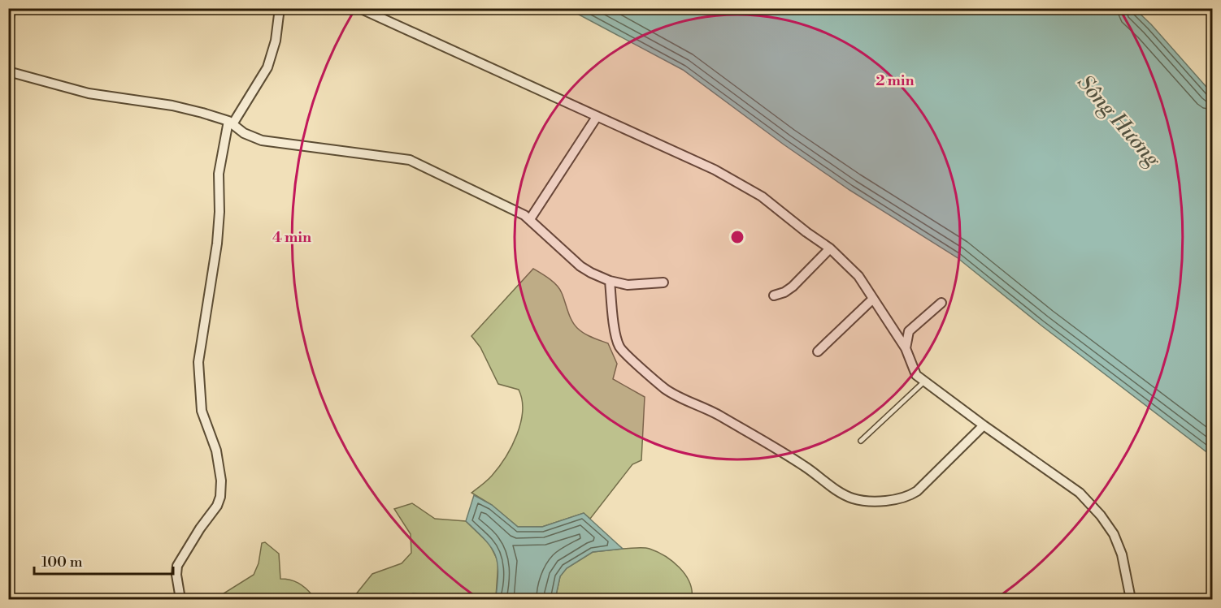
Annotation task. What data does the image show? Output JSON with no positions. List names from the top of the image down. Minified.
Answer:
{"water":["Sông Hương"],"scale_bar":"100 m","rings":["2 min","4 min"]}
